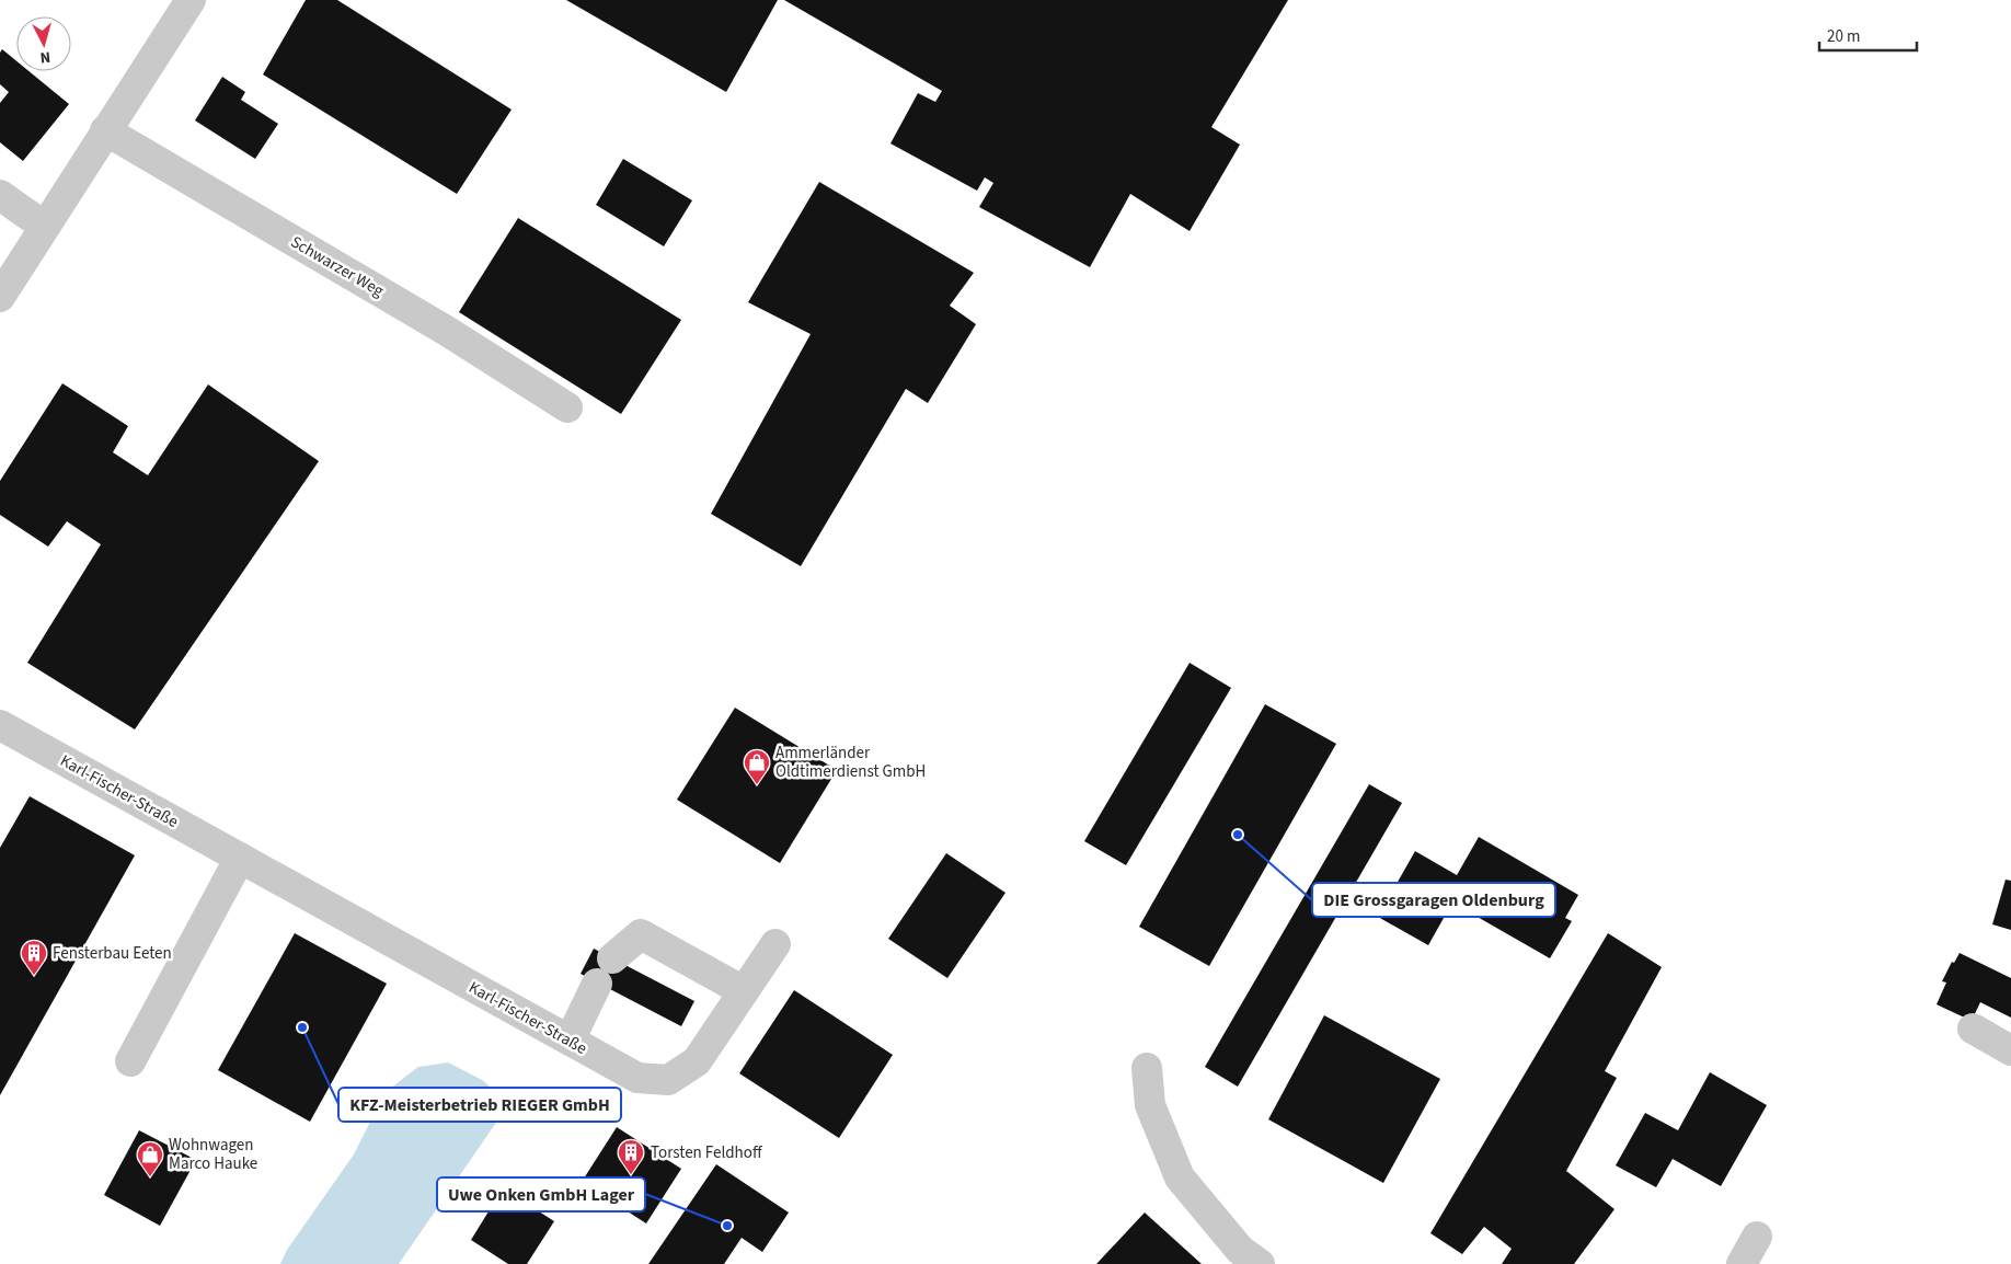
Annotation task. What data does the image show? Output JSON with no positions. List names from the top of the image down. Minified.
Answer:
{"streets":{"street":["Schwarzer Weg","Karl-Fischer-Straße"]},"places":{"shop":["Ammerländer Oldtimerdienst GmbH","Wohnwagen Marco Hauke"],"other":["DIE Grossgaragen Oldenburg","KFZ-Meisterbetrieb RIEGER GmbH","Uwe Onken GmbH Lager"],"building":["Fensterbau Eeten","Torsten Feldhoff"]},"scale_bar":"20 m","north":"bottom"}
